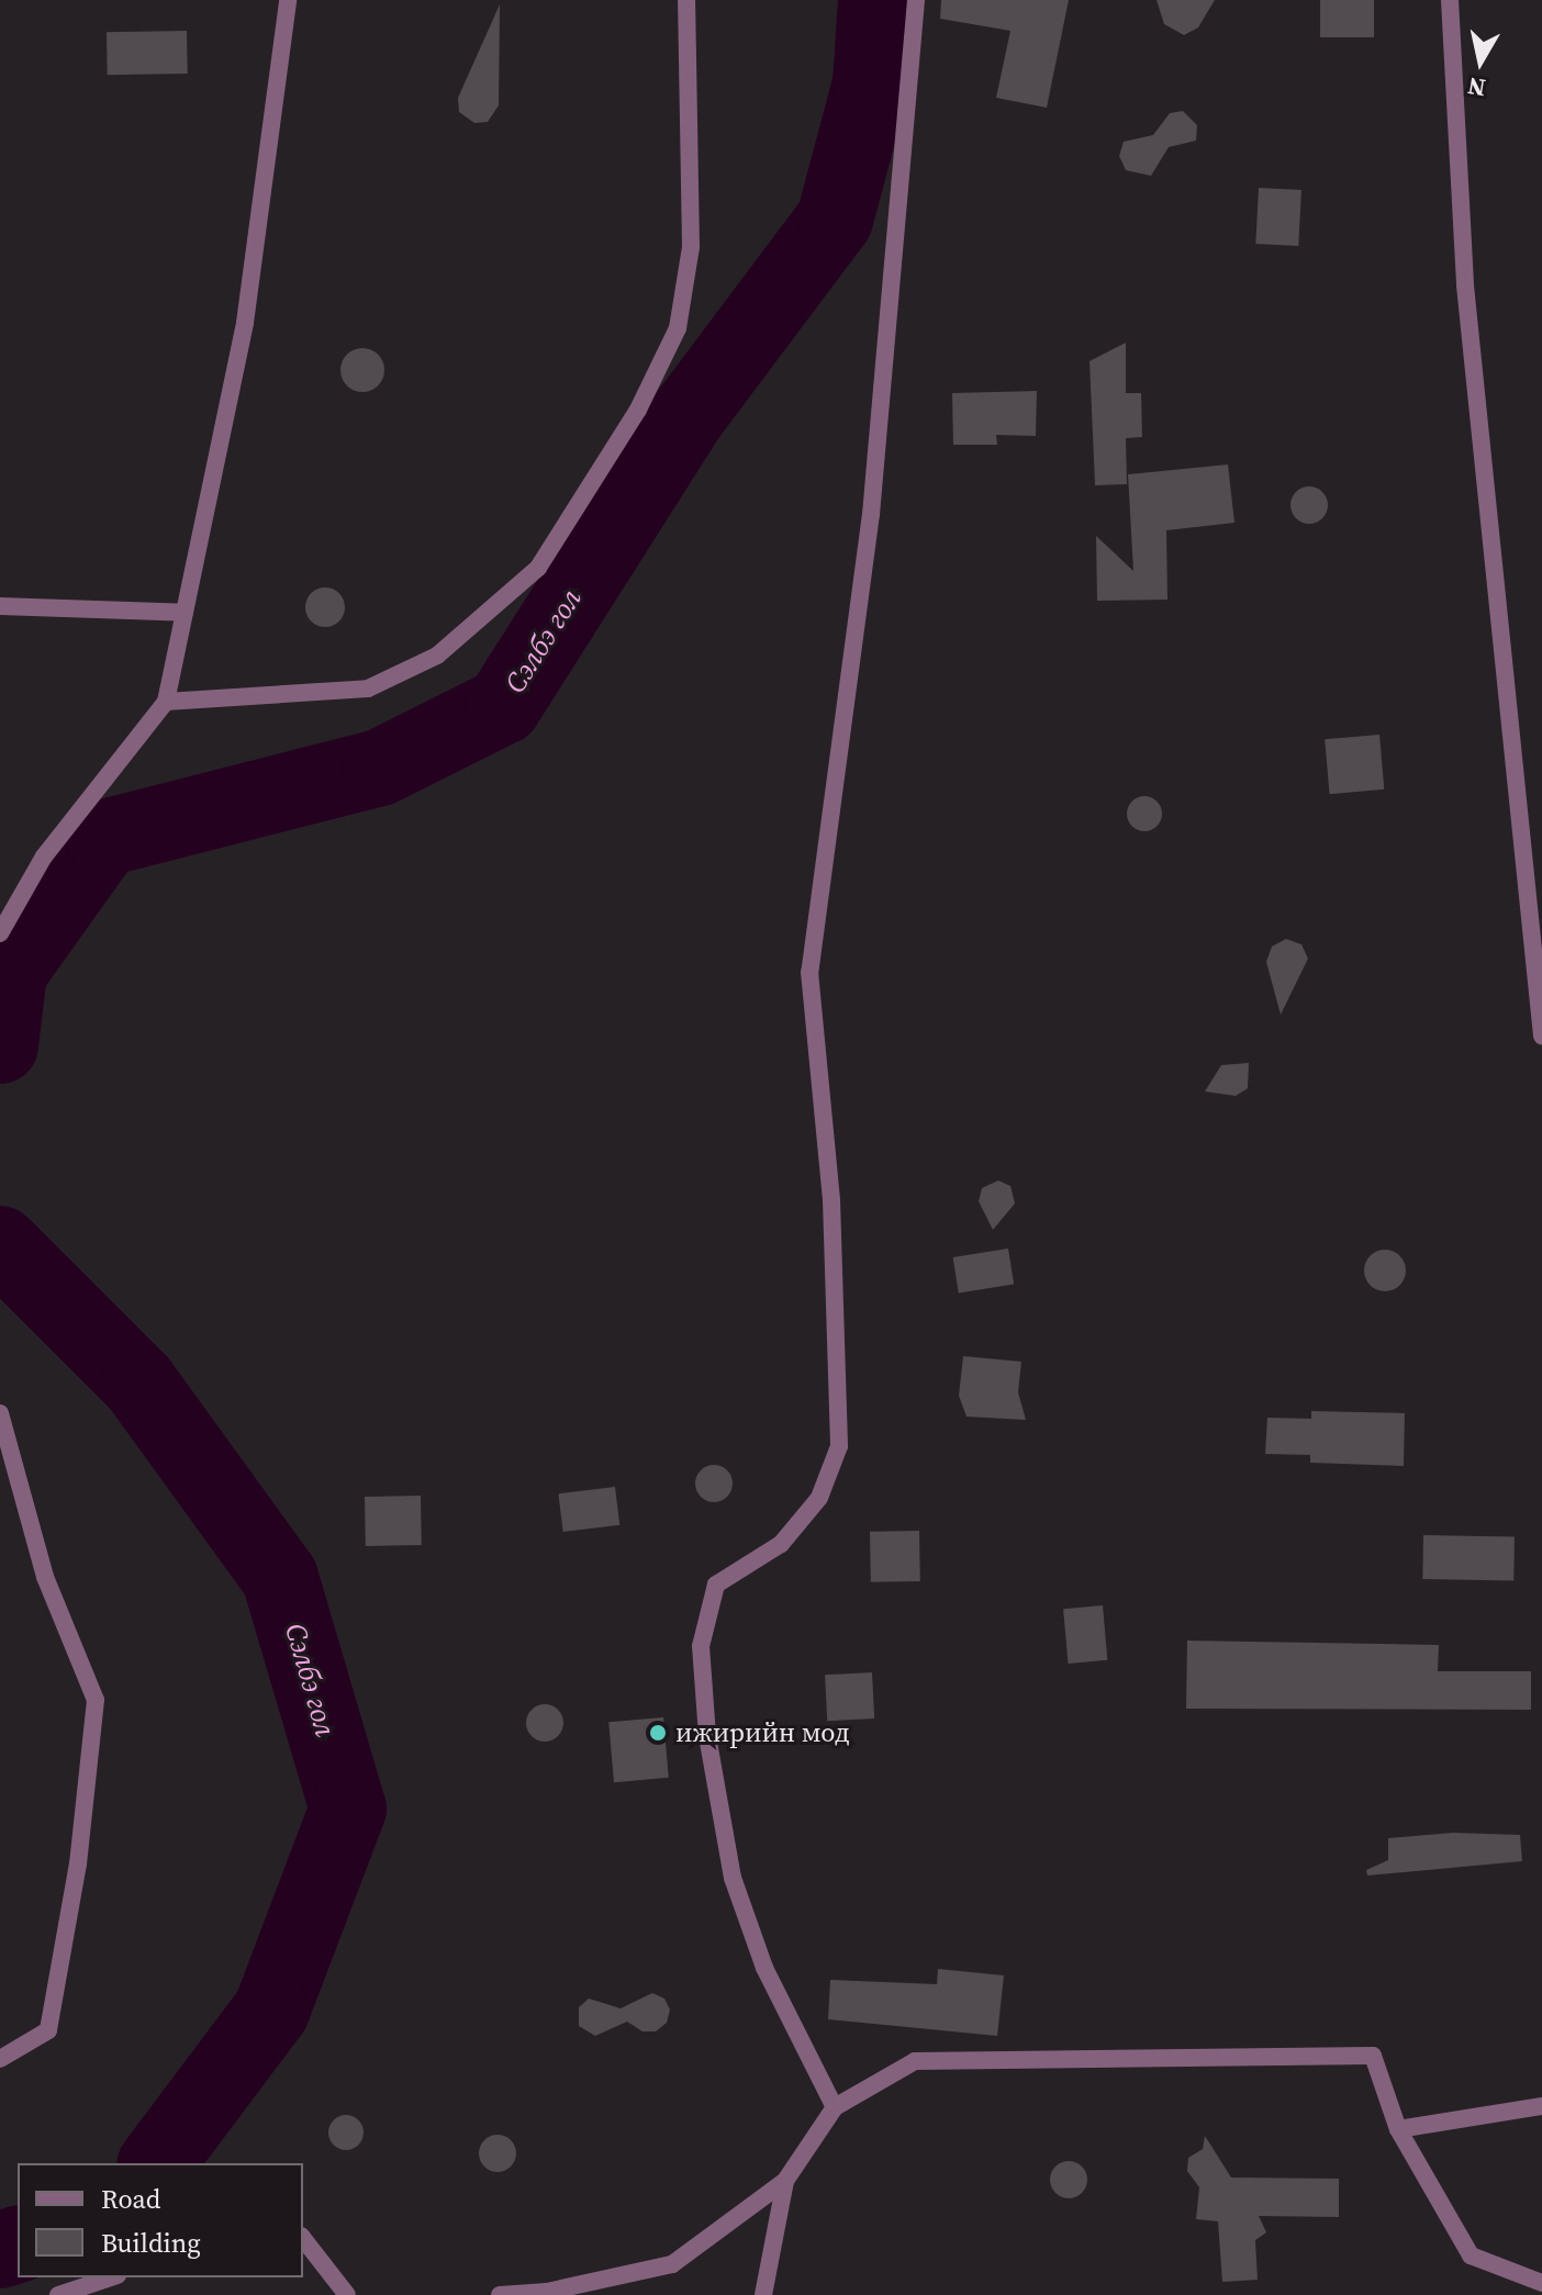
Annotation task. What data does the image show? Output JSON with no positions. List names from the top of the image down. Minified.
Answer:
{"water":["Сэлбэ гол"],"places":["ижирийн мод"],"legend":["Road","Building"],"north":"bottom"}
